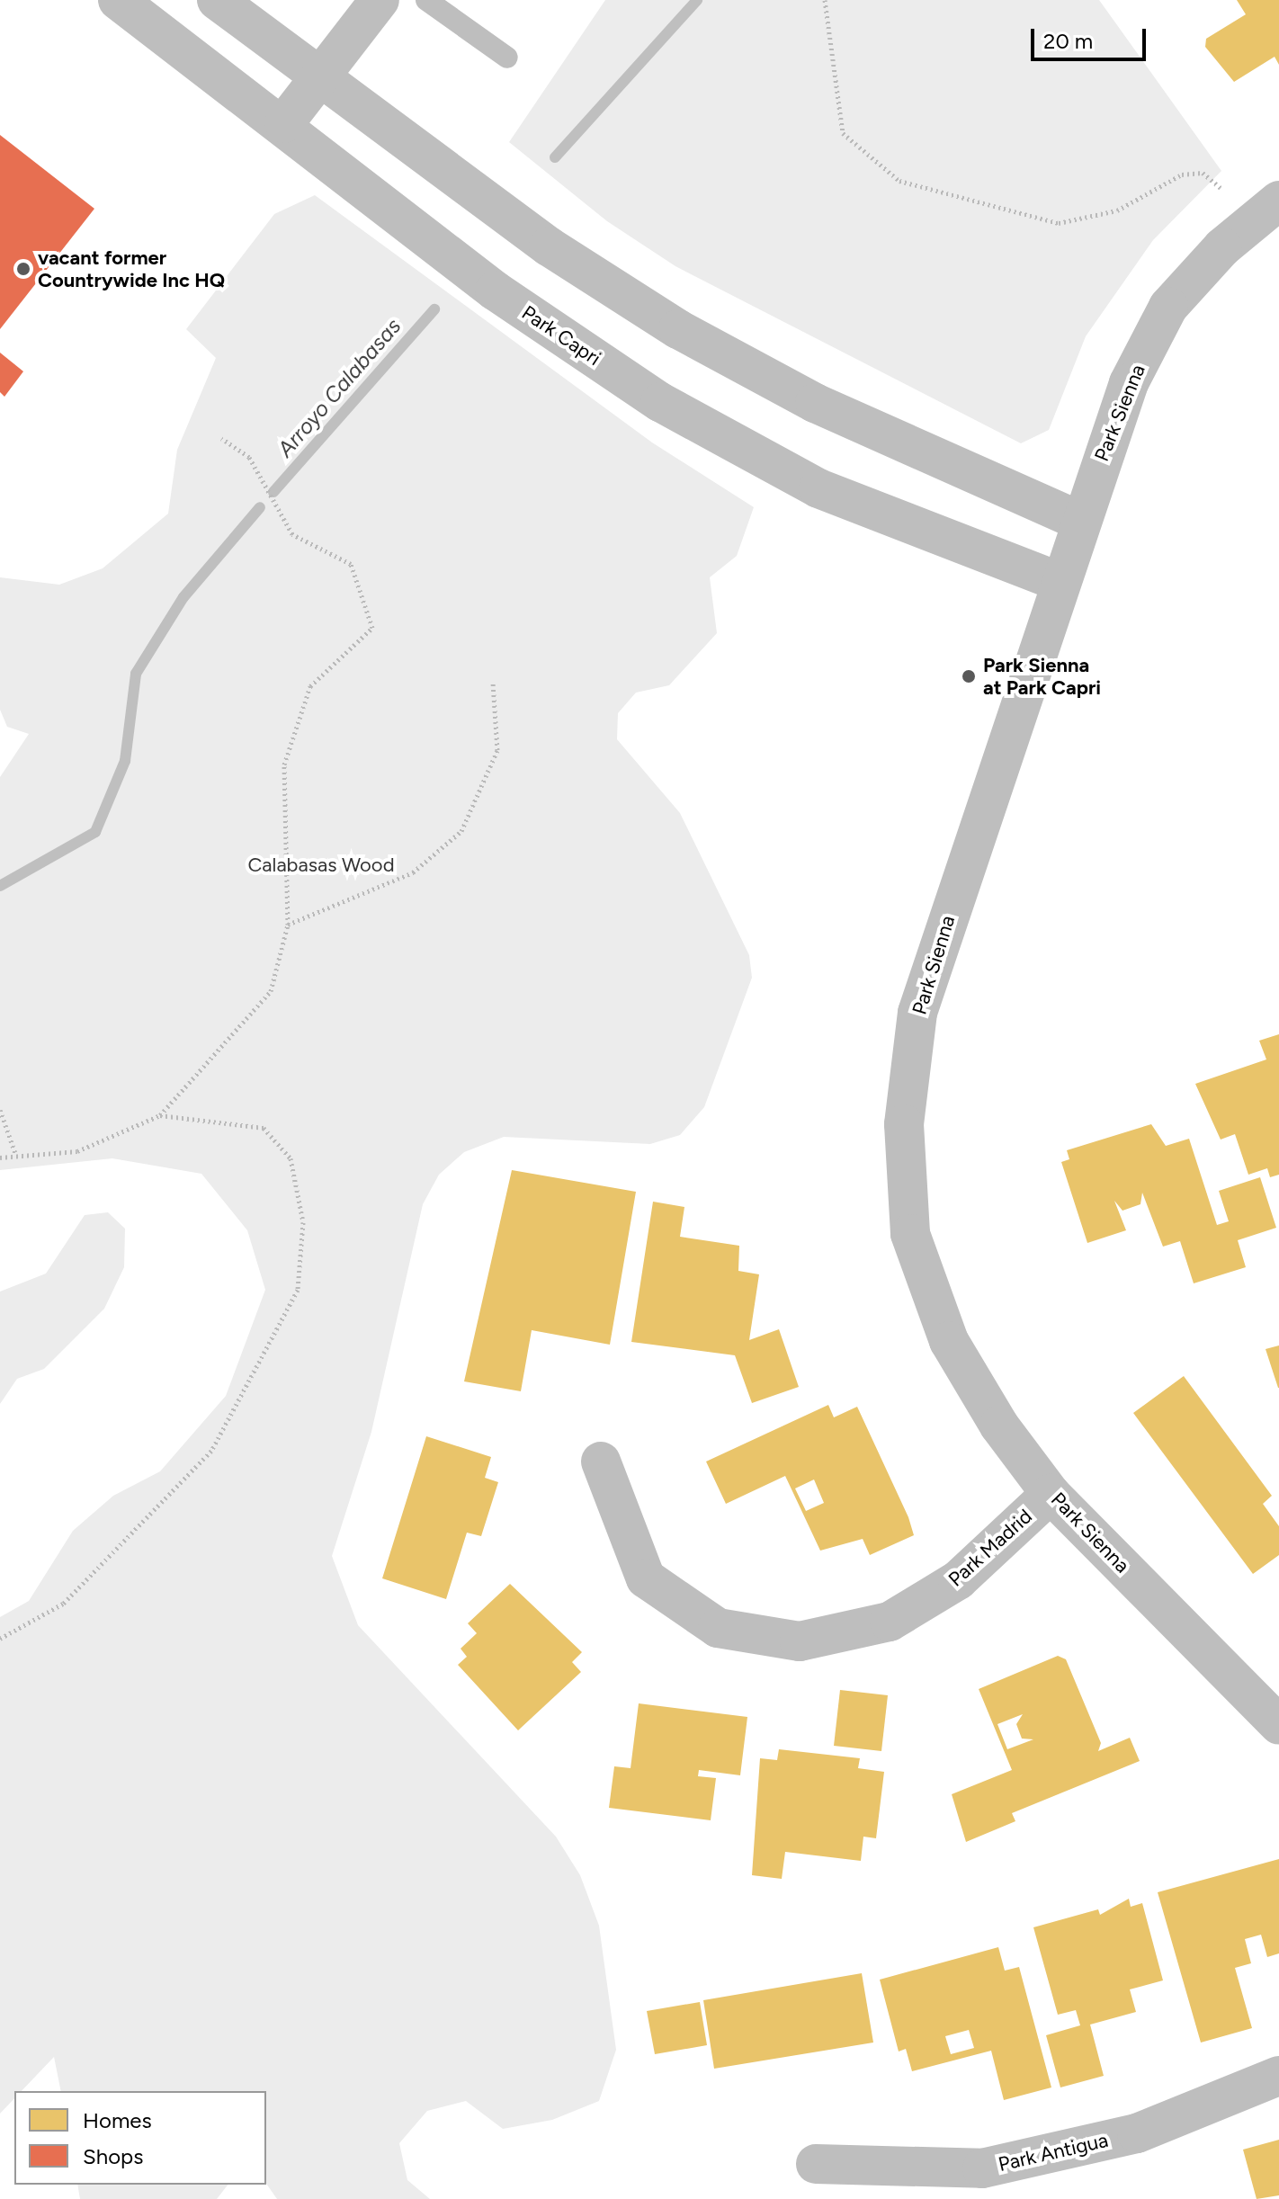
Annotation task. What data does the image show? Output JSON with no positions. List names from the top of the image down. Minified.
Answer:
{"streets":{"street":["Park Capri","Park Sienna","Park Madrid","Park Antigua"]},"crossings":[["Park Capri","Park Sienna"],["Park Sienna","Park Madrid"]],"water":["Arroyo Calabasas"],"parks":["Calabasas Wood"],"places":["vacant former Countrywide Inc HQ","Park Sienna at Park Capri"],"legend":["Homes","Shops"],"scale_bar":"20 m"}
